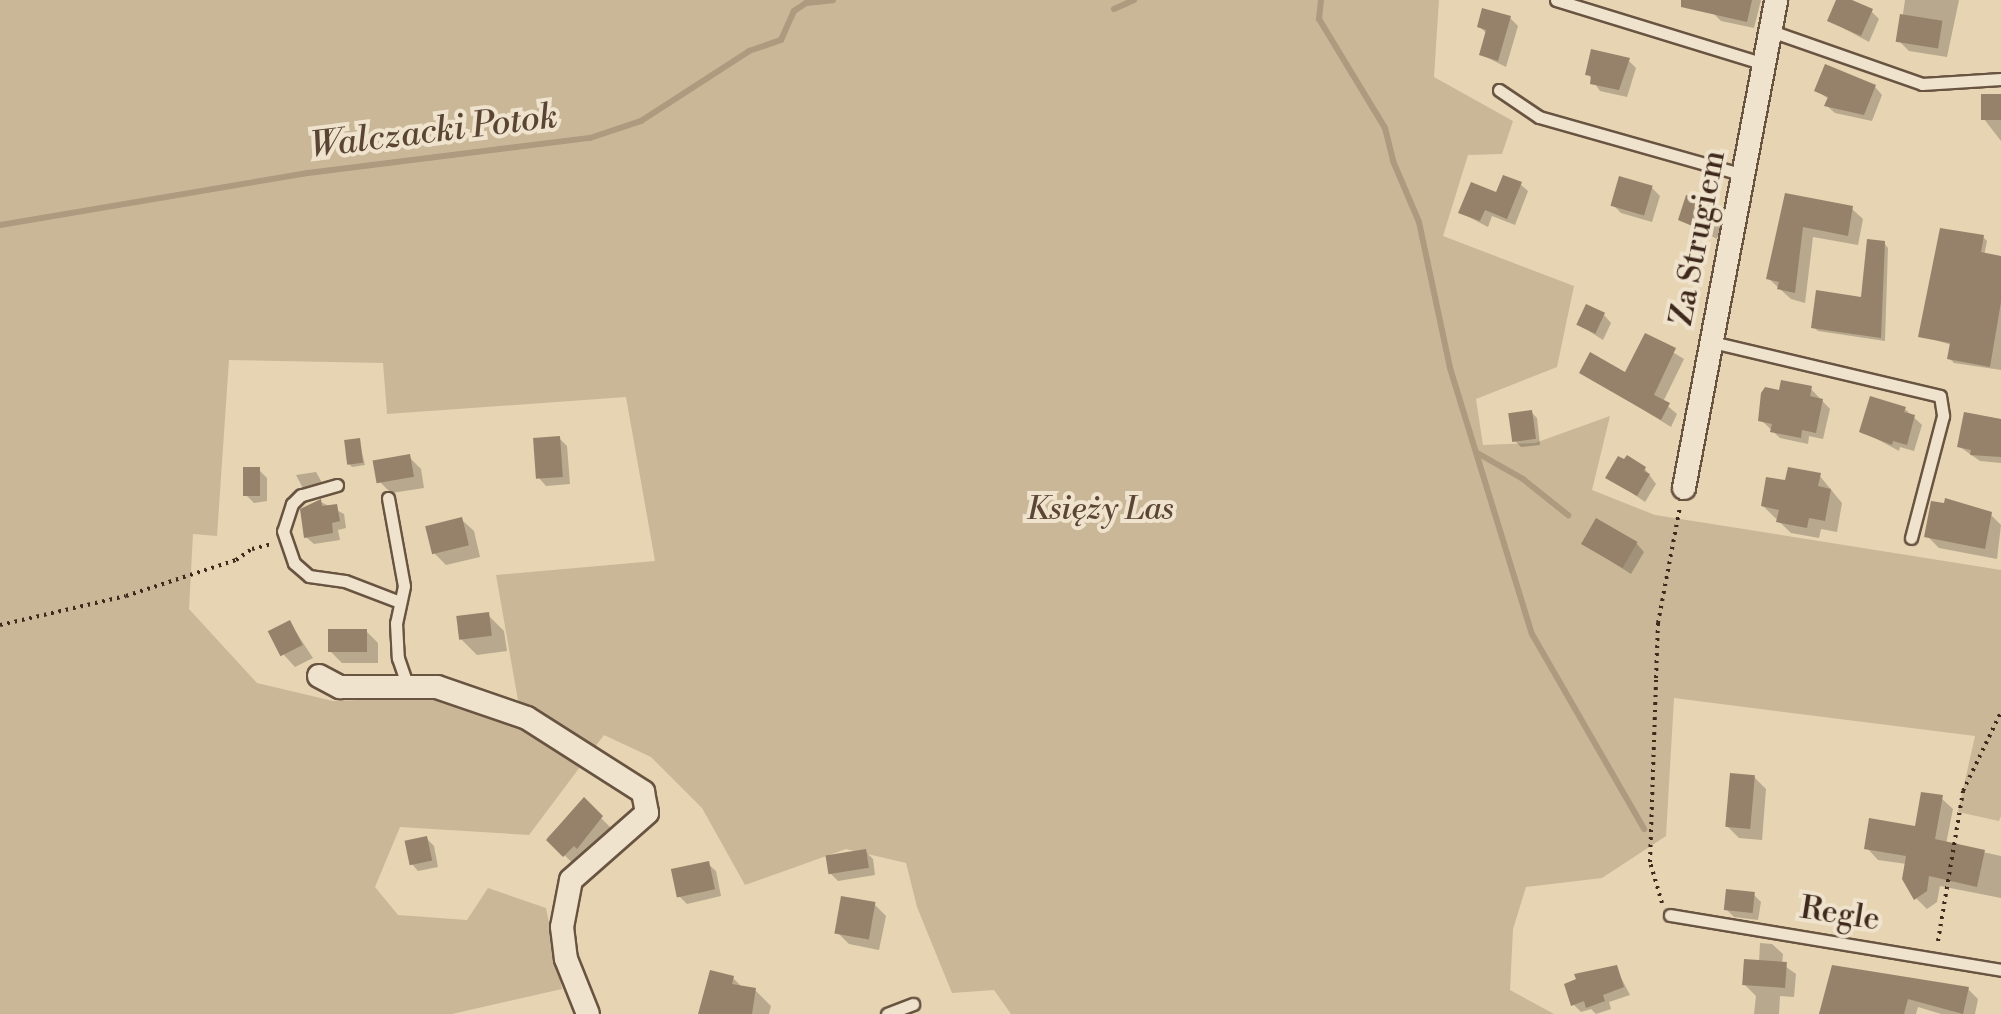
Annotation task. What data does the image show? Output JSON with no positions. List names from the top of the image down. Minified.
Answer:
{"streets":{"street":["Za Strugiem"],"lane":["Regle"]},"water":["Walczacki Potok"],"parks":["Księży Las"]}
